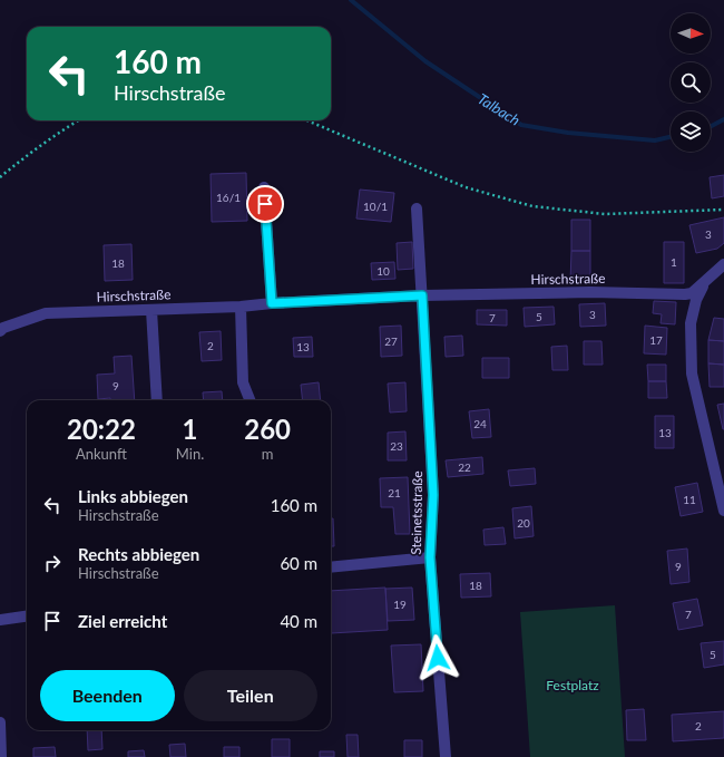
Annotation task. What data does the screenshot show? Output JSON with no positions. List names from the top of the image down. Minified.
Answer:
{"streets":{"street":["Hirschstraße","Steinetsstraße"]},"crossings":[["Hirschstraße","Steinetsstraße"]],"water":["Talbach"],"parks":["Festplatz"],"house_numbers":["16/1","10/1","3","1","18","10","3","5","7","17","27","2","13","9","24","13","23","22","21","11","20","9","18","19","7","5","2"],"north":"right","page":{"turn":["160 m","Hirschstraße"],"eta":["20:22","Ankunft","1","Min.","260","m"],"list":[{"name":"Links abbiegen","note":"Hirschstraße","value":"160 m"},{"name":"Rechts abbiegen","note":"Hirschstraße","value":"60 m"},{"name":"Ziel erreicht","value":"40 m"}],"buttons":["Beenden","Teilen"]}}
